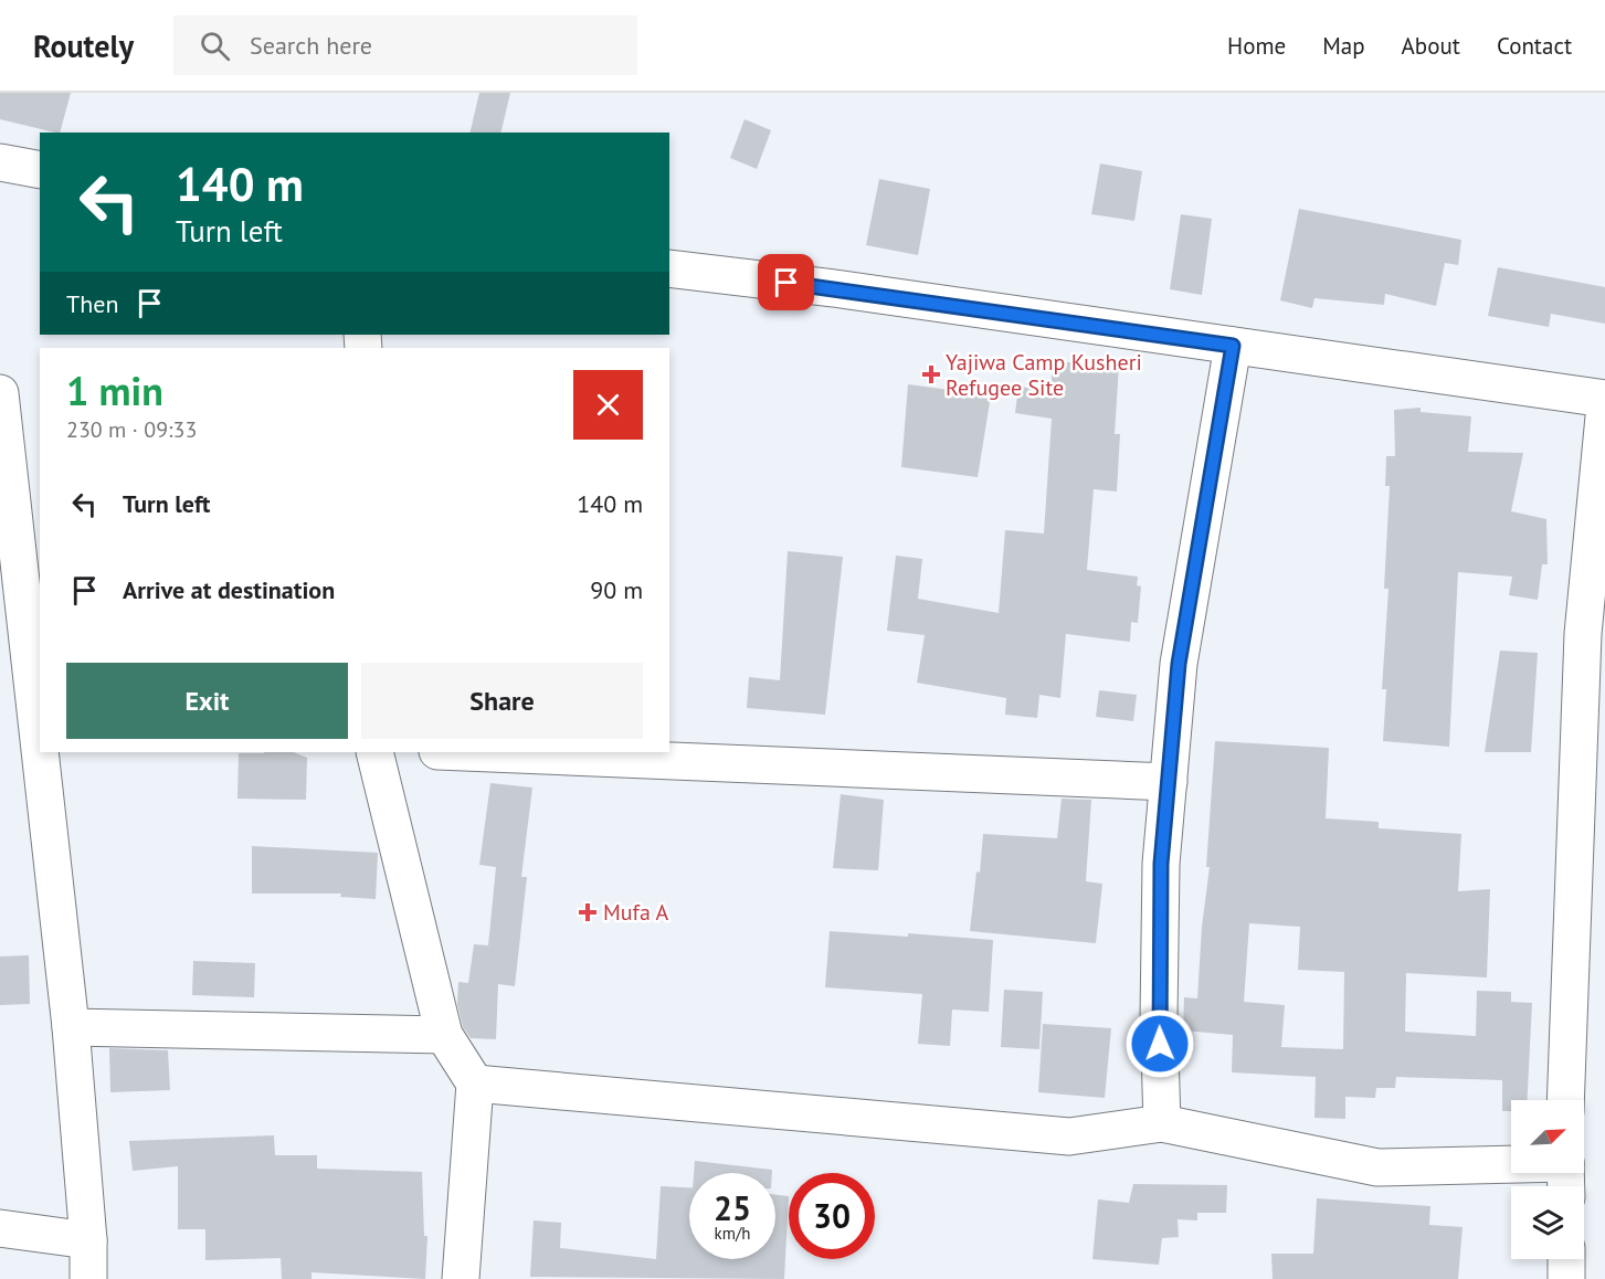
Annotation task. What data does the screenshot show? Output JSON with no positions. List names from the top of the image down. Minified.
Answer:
{"places":{"health":["Yajiwa Camp Kusheri Refugee Site","Mufa A"]},"north":"top right","page":{"header":"Routely","search":"Search here","nav":["Home","Map","About","Contact"],"turn":["140 m","Turn left"],"then":"Then","heading":["1 min","230 m · 09:33"],"list":[{"name":"Turn left","value":"140 m"},{"name":"Arrive at destination","value":"90 m"}],"buttons":["Exit","Share"],"speed":"25 km/h","limit":"30"}}
